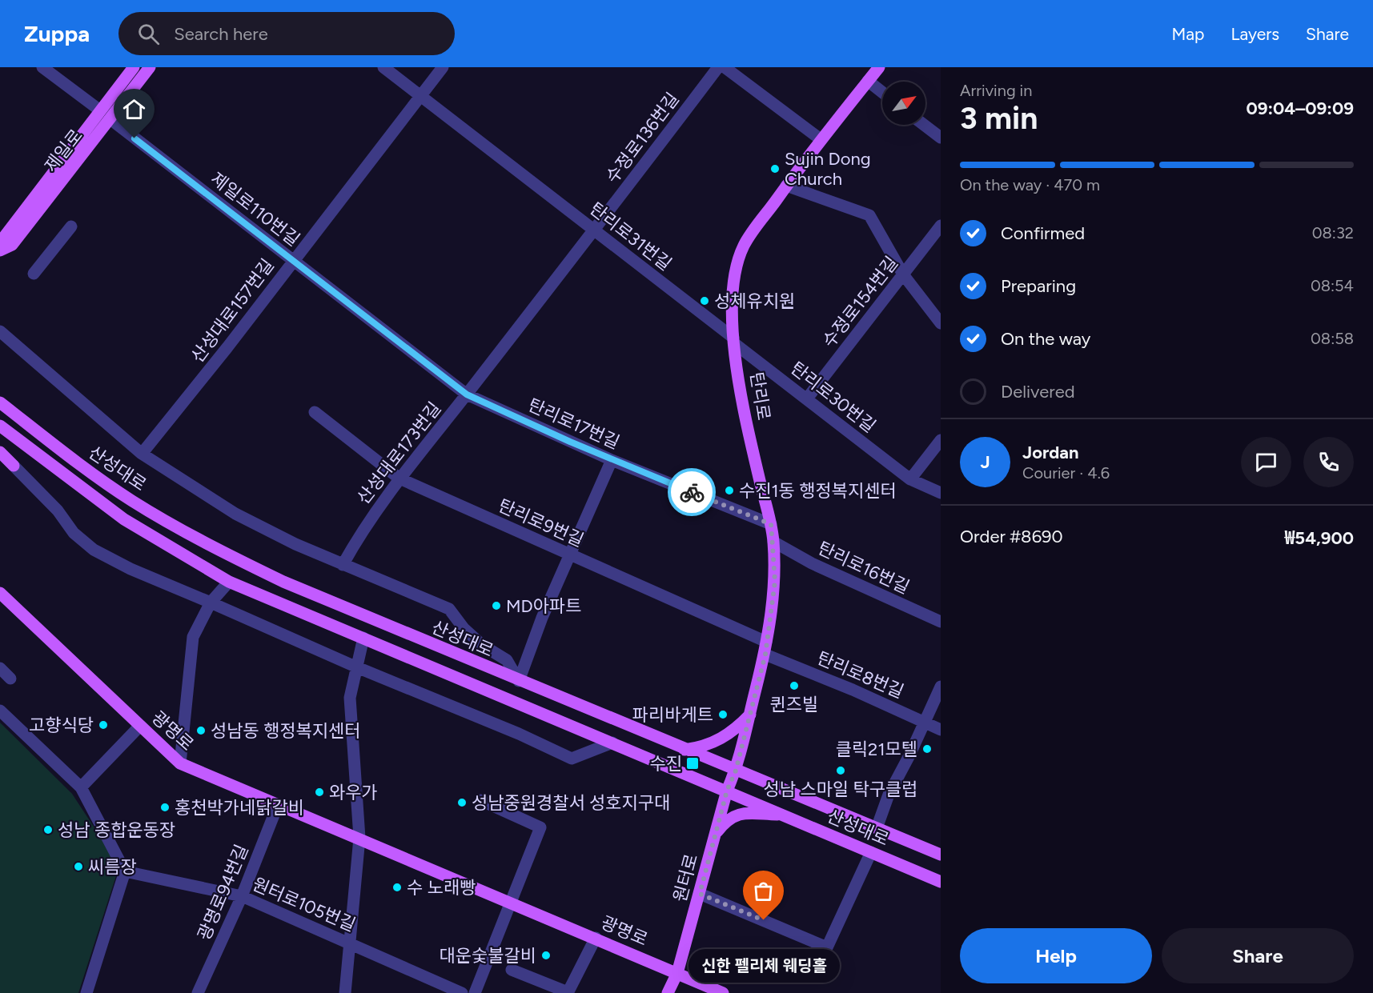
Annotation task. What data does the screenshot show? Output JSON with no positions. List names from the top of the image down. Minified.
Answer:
{"streets":{"main road":["제일로","탄리로","산성대로","광명로","원터로"],"street":["수정로136번길","제일로110번길","탄리로31번길","수정로154번길","산성대로157번길","탄리로30번길","탄리로17번길","산성대로173번길","탄리로9번길","탄리로16번길","탄리로8번길","광명로94번길","원터로105번길"]},"crossings":[["수정로136번길","탄리로31번길"],["수정로136번길","산성대로173번길"],["제일로","제일로110번길"],["제일로110번길","산성대로157번길"],["제일로110번길","탄리로17번길"],["탄리로31번길","산성대로157번길"],["탄리로31번길","탄리로"],["탄리로31번길","탄리로30번길"],["탄리로31번길","산성대로173번길"],["수정로154번길","탄리로30번길"],["탄리로","탄리로30번길"],["탄리로","탄리로17번길"],["탄리로","산성대로"],["탄리로","탄리로9번길"],["탄리로","탄리로16번길"],["탄리로","탄리로8번길"],["탄리로","원터로"],["탄리로17번길","산성대로173번길"],["산성대로173번길","탄리로9번길"],["산성대로","원터로"],["광명로","원터로"],["광명로","광명로94번길"],["광명로94번길","원터로105번길"]],"places":{"other":["Sujin Dong Church","성체유치원","수진1동 행정복지센터","MD아파트","퀸즈빌","파리바게트","고향식당","성남동 행정복지센터","클릭21모텔","성남 스마일 탁구클럽","와우가","성남중원경찰서 성호지구대","홍천박가네닭갈비","성남 종합운동장","씨름장","수 노래빵","신한 펠리체 웨딩홀","대운숯불갈비"],"transit":["수진"]},"north":"top right","page":{"header":"Zuppa","search":"Search here","nav":["Map","Layers","Share"],"heading":["3 min","Arriving in","09:04–09:09"],"panel":["Jordan","Courier · 4.6","Order #8690","₩54,900"],"bar":"On the way · 470 m","list":[["Confirmed","08:32"],["Preparing","08:54"],["On the way","08:58"],"Delivered"],"round":"J","buttons":["Help","Share"],"bubble":"신한 펠리체 웨딩홀"}}
